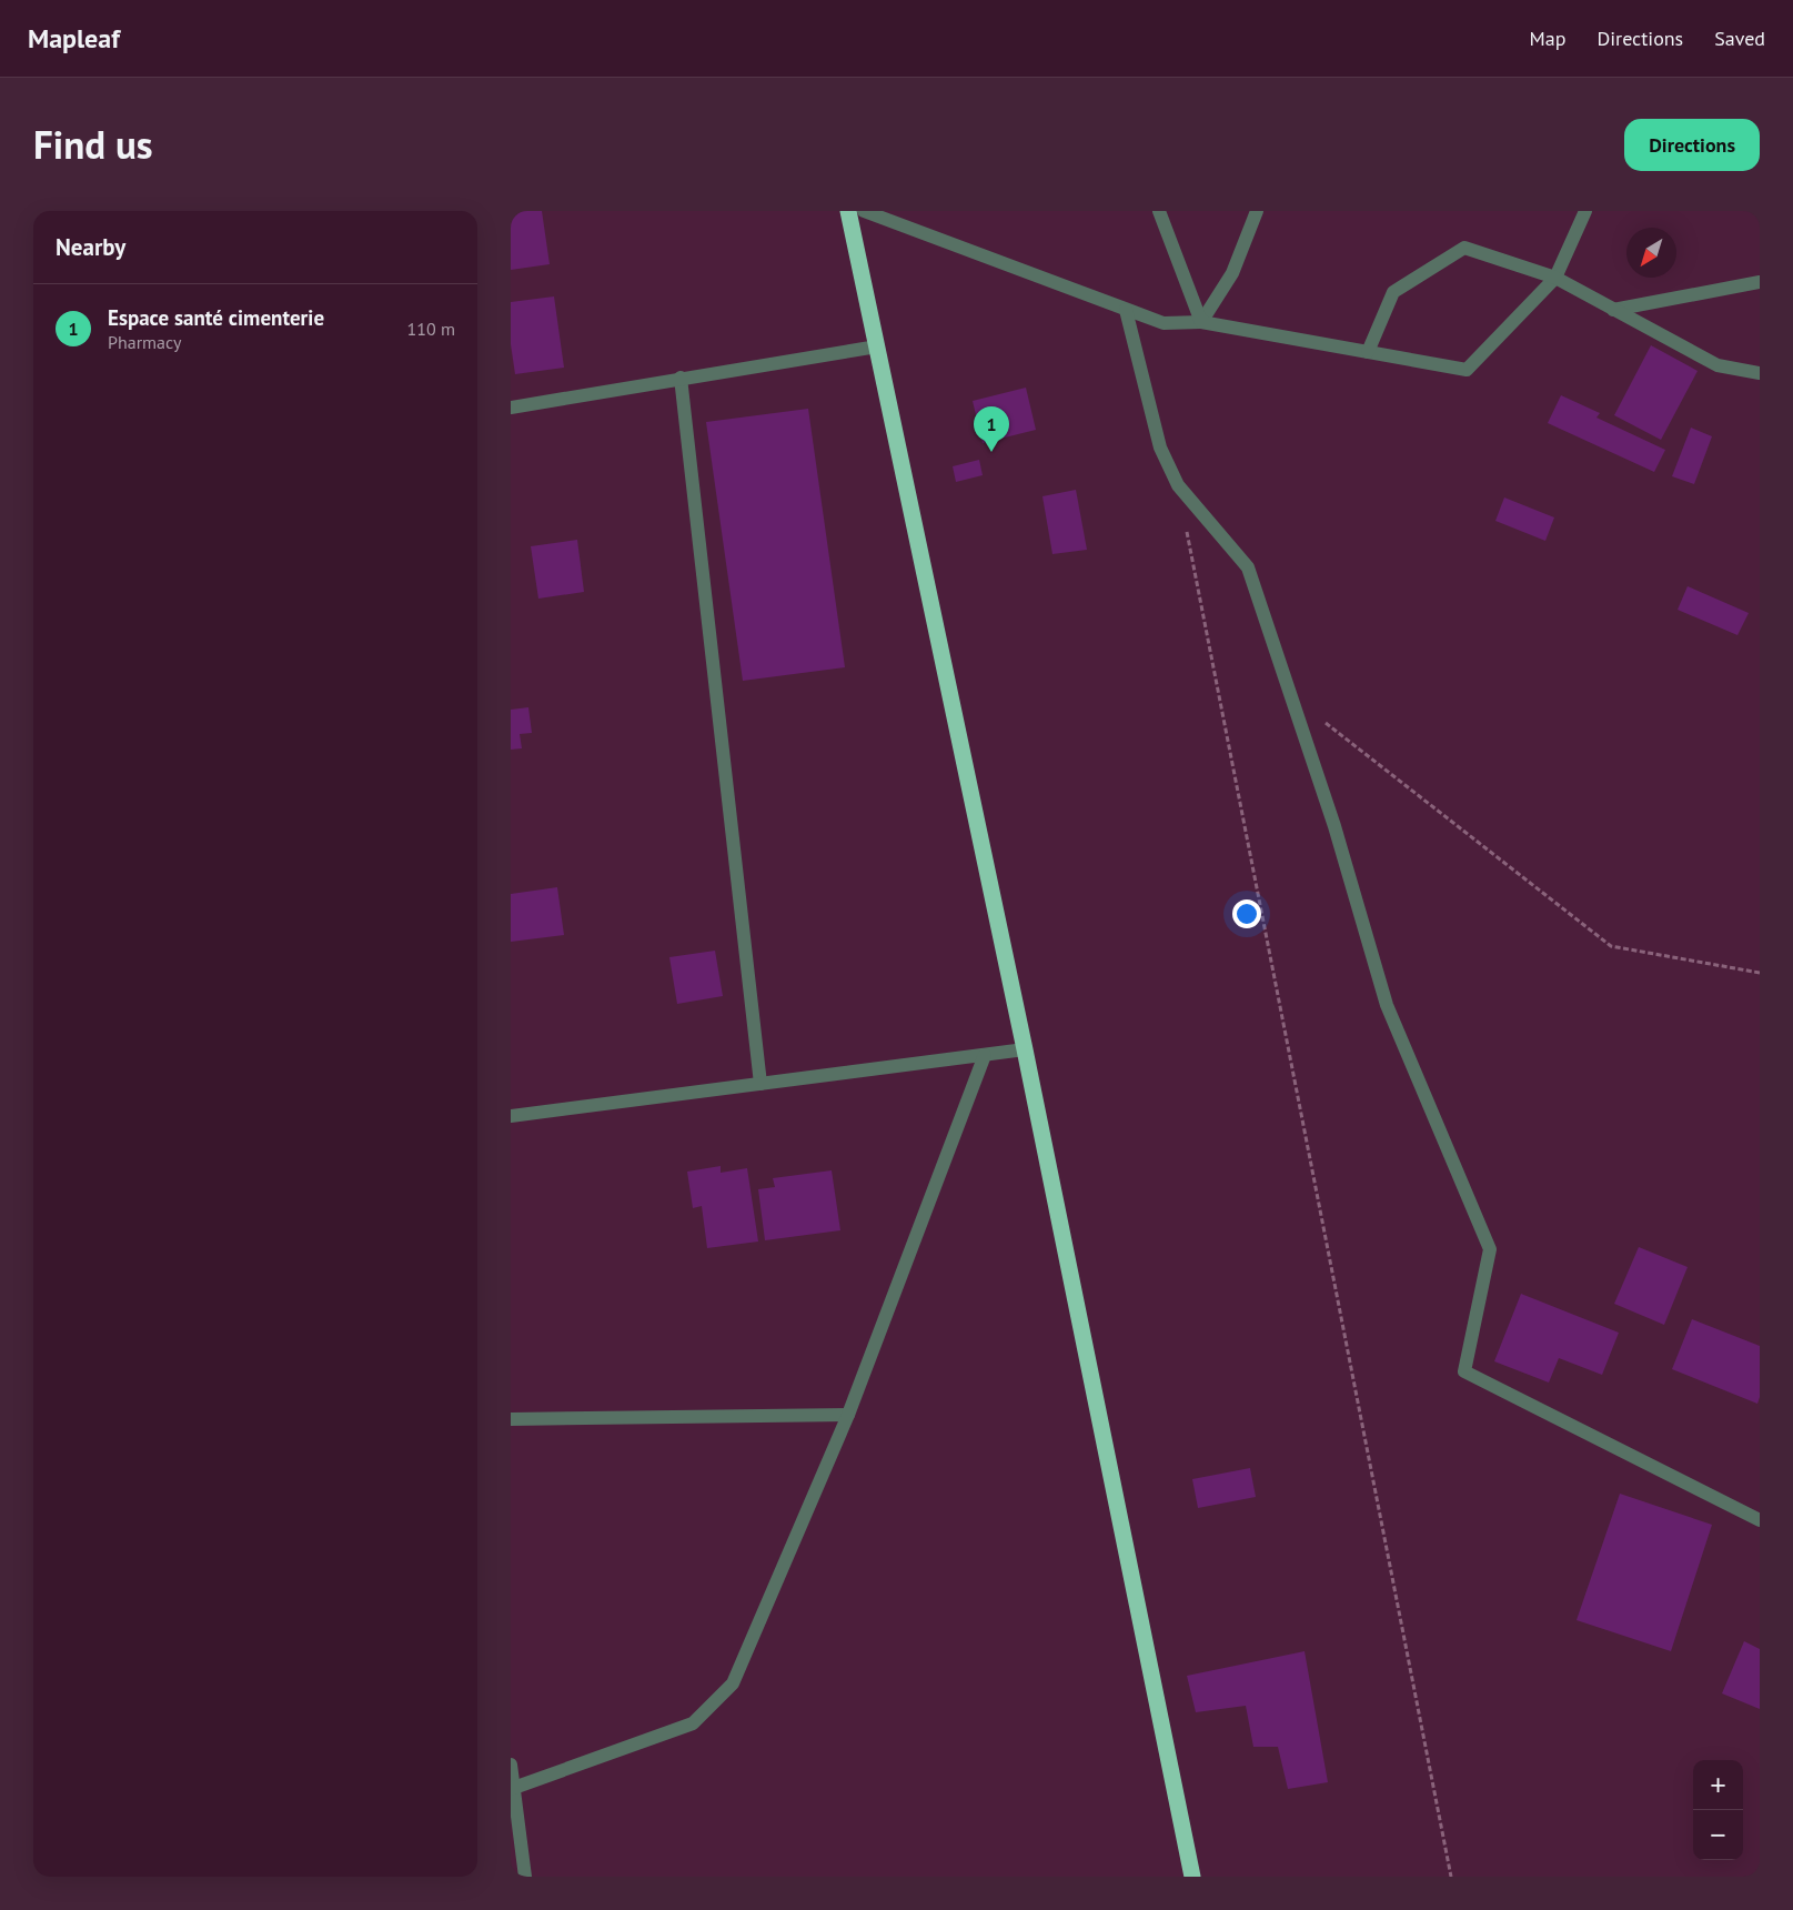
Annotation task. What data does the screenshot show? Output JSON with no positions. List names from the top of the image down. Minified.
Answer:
{"north":"bottom left","page":{"header":"Mapleaf","nav":["Map","Directions","Saved"],"title":"Find us","buttons":"Directions","heading":"Nearby","list":[{"mark":"1","name":"Espace santé cimenterie","note":"Pharmacy","value":"110 m"}],"pins":"1","map_buttons":["+","−"]}}
